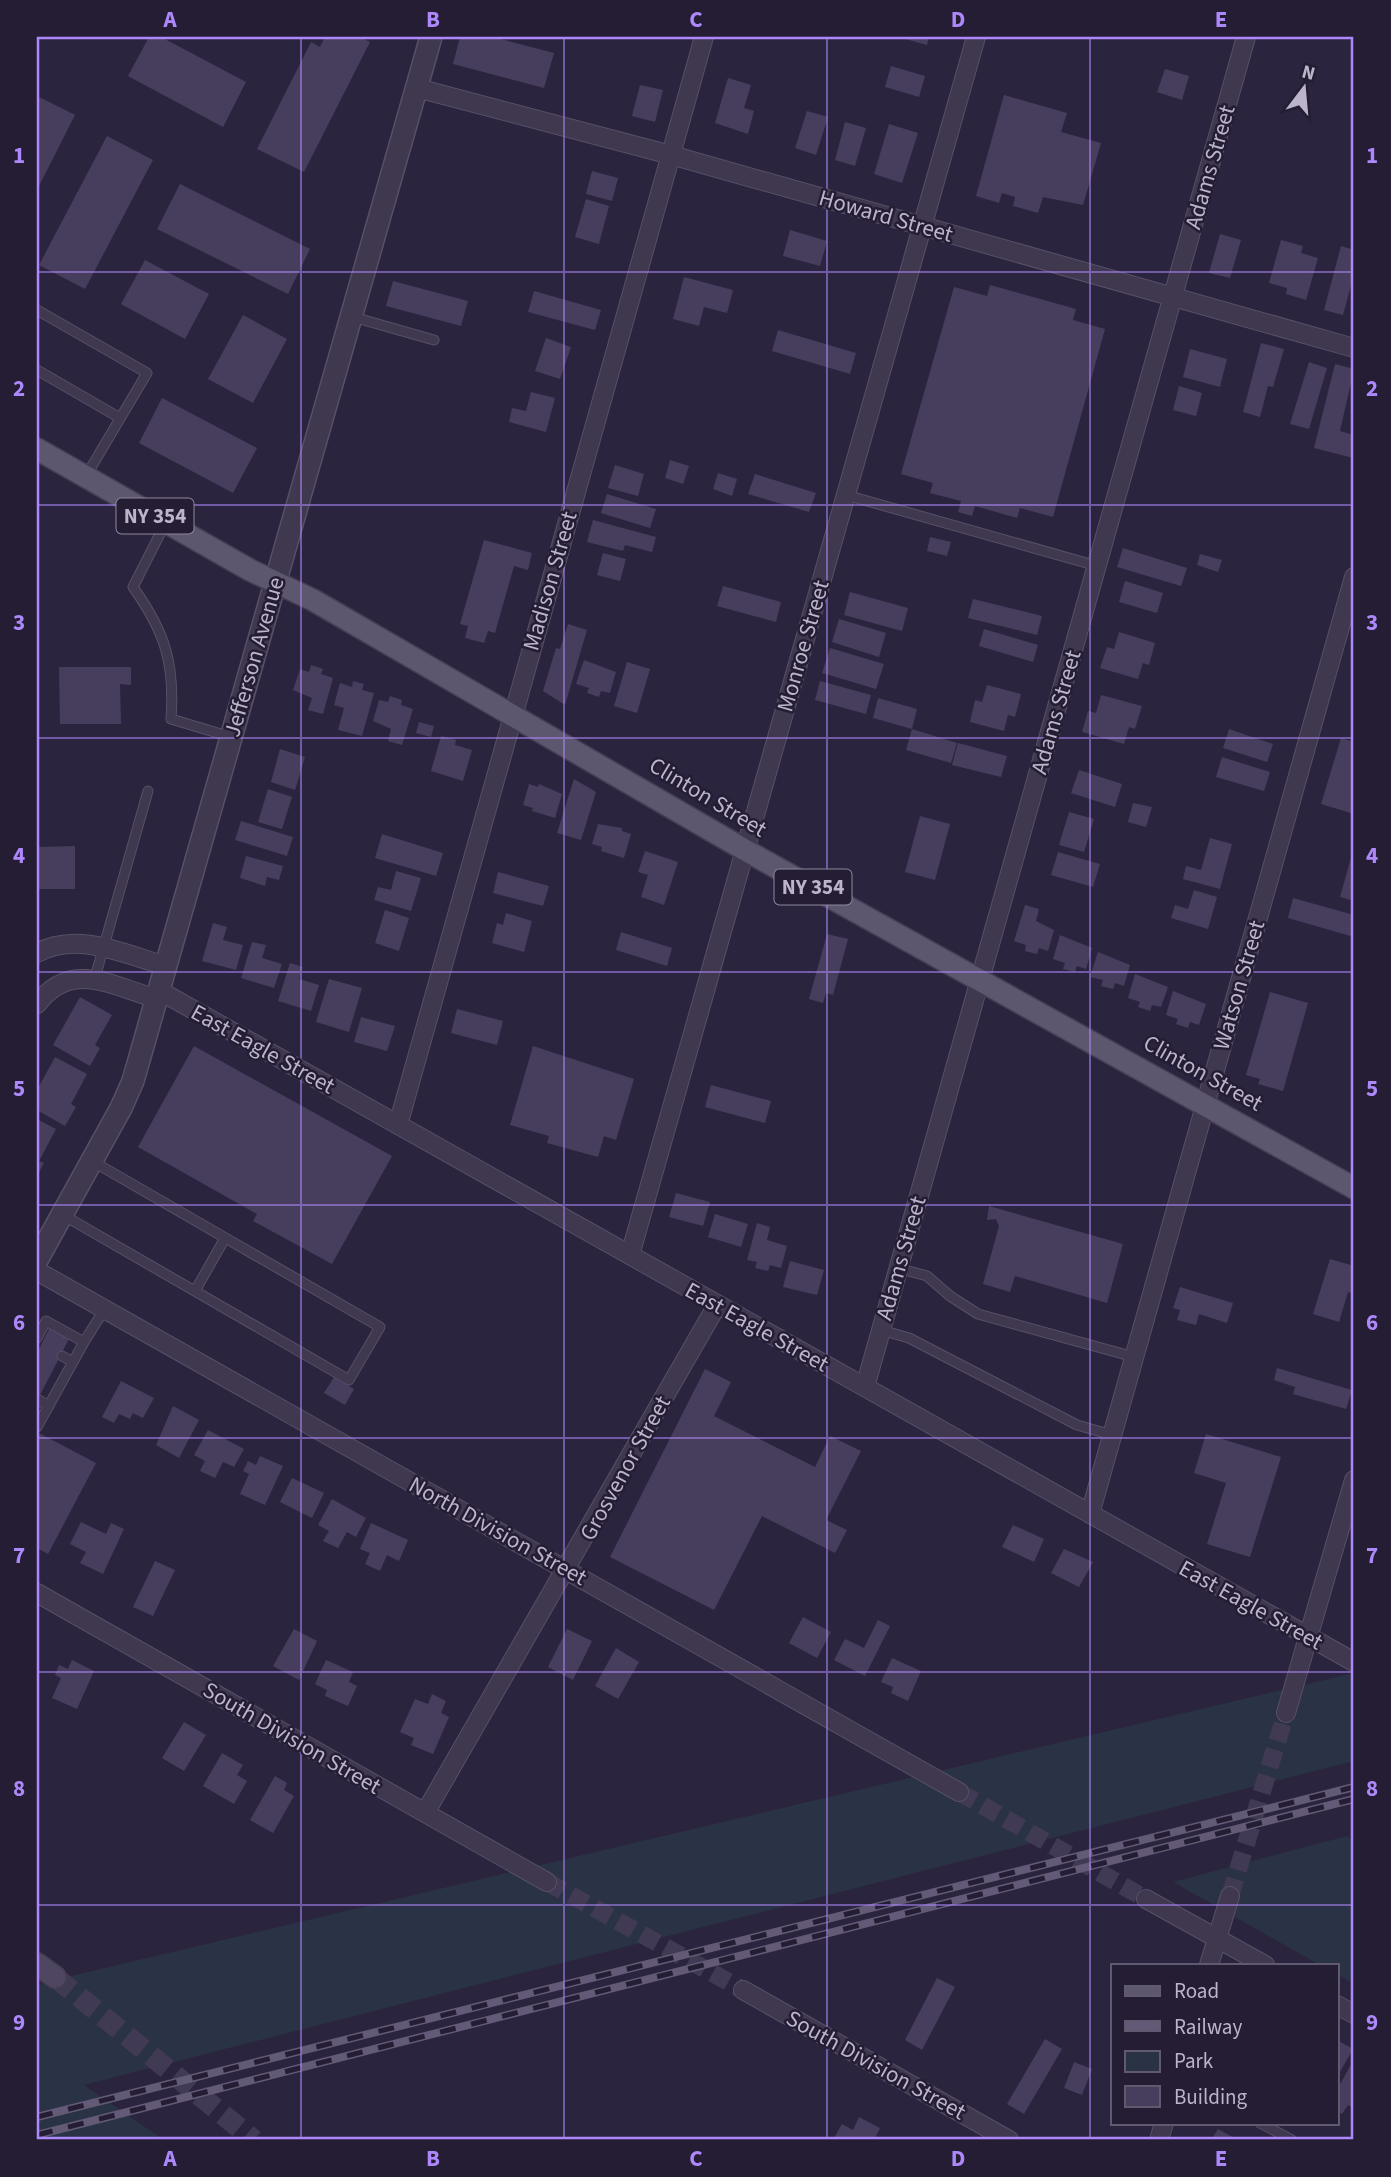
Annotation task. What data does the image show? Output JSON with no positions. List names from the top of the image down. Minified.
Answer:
{"streets":{"main road":["NY 354","Clinton Street"],"street":["Adams Street","Howard Street","Madison Street","Monroe Street","Jefferson Avenue","Watson Street","East Eagle Street","Grosvenor Street","North Division Street","South Division Street"]},"crossings":[["Adams Street","Howard Street"],["Adams Street","Clinton Street"],["Adams Street","East Eagle Street"],["Howard Street","Madison Street"],["Howard Street","Monroe Street"],["Howard Street","Jefferson Avenue"],["Madison Street","Clinton Street"],["Madison Street","East Eagle Street"],["Monroe Street","Clinton Street"],["Monroe Street","East Eagle Street"],["Jefferson Avenue","Clinton Street"],["Jefferson Avenue","East Eagle Street"],["Clinton Street","Watson Street"],["Watson Street","East Eagle Street"],["East Eagle Street","Grosvenor Street"],["Grosvenor Street","North Division Street"],["Grosvenor Street","South Division Street"]],"legend":["Road","Railway","Park","Building"],"north":"top","grid":{"columns":["A","B","C","D","E"],"rows":["1","2","3","4","5","6","7","8","9"]}}
